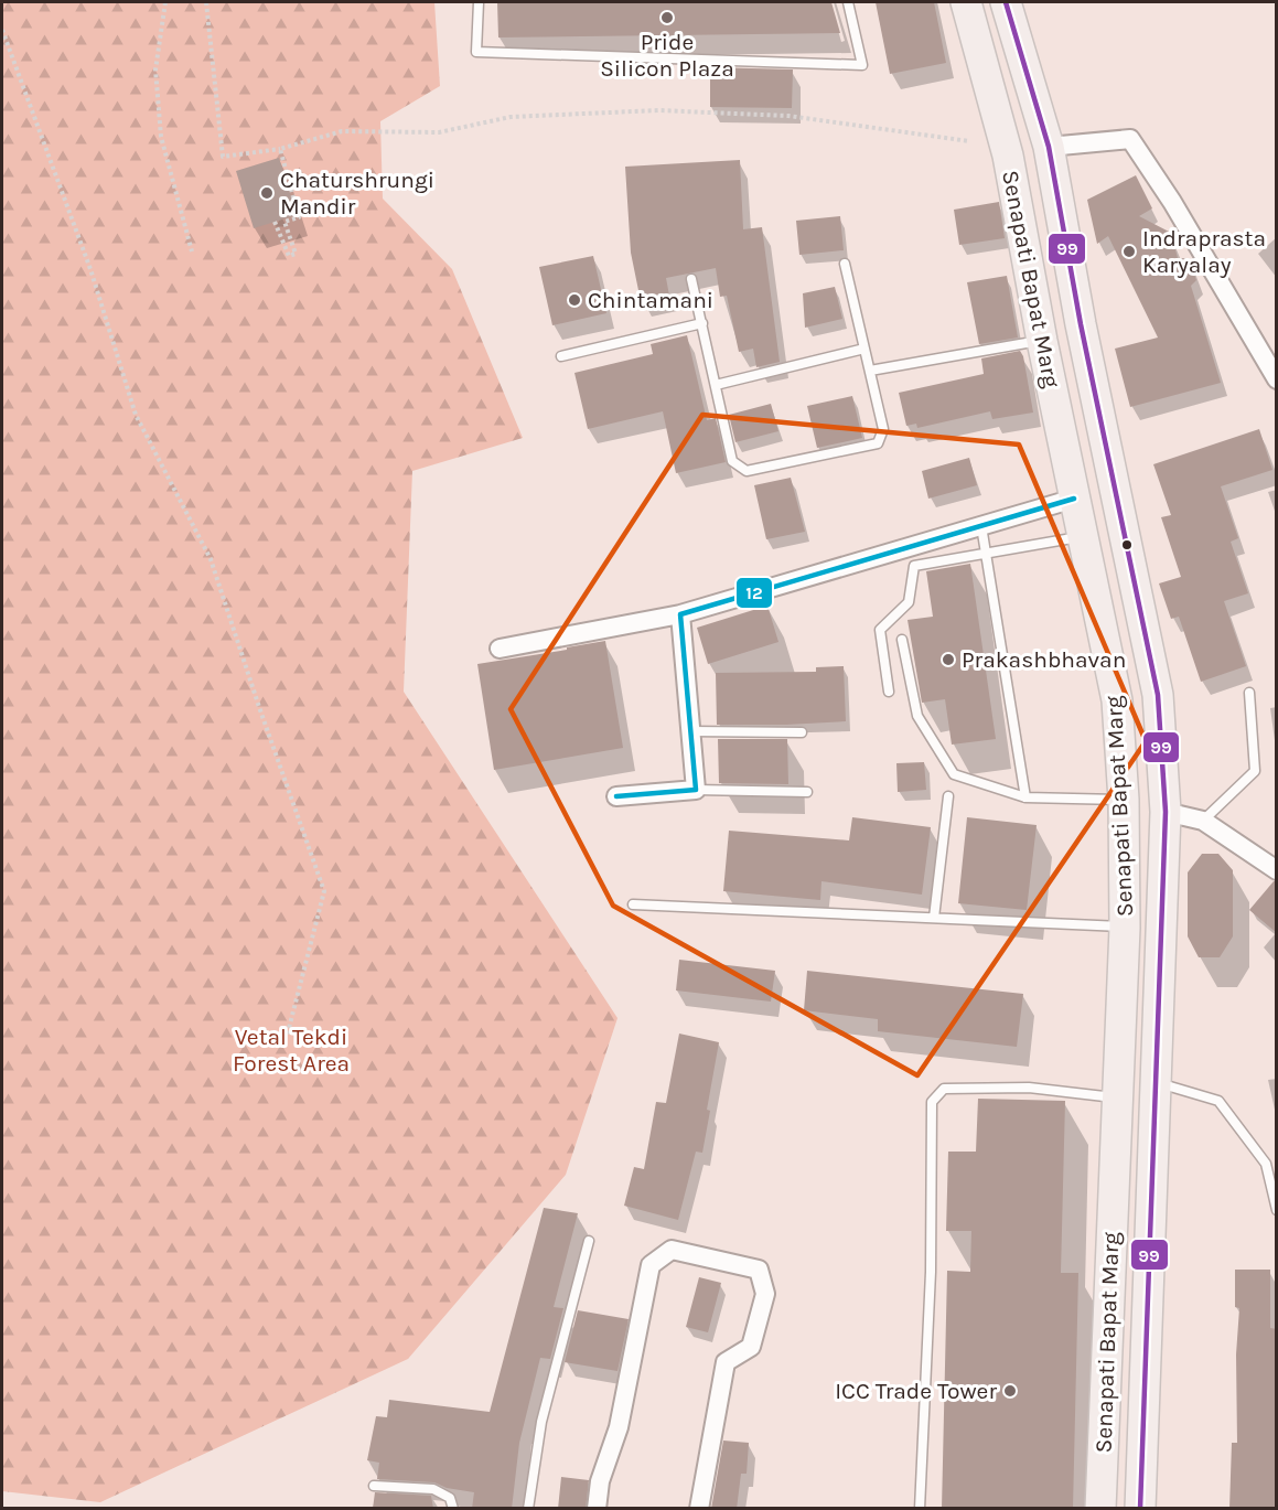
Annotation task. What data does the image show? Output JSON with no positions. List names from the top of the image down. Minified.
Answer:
{"streets":{"main road":["Senapati Bapat Marg"]},"parks":["Vetal Tekdi Forest Area"],"places":["Pride Silicon Plaza","Chaturshrungi Mandir","Indraprasta Karyalay","Chintamani","Prakashbhavan","ICC Trade Tower"],"lines":["transit line 99","transit line 12"]}
